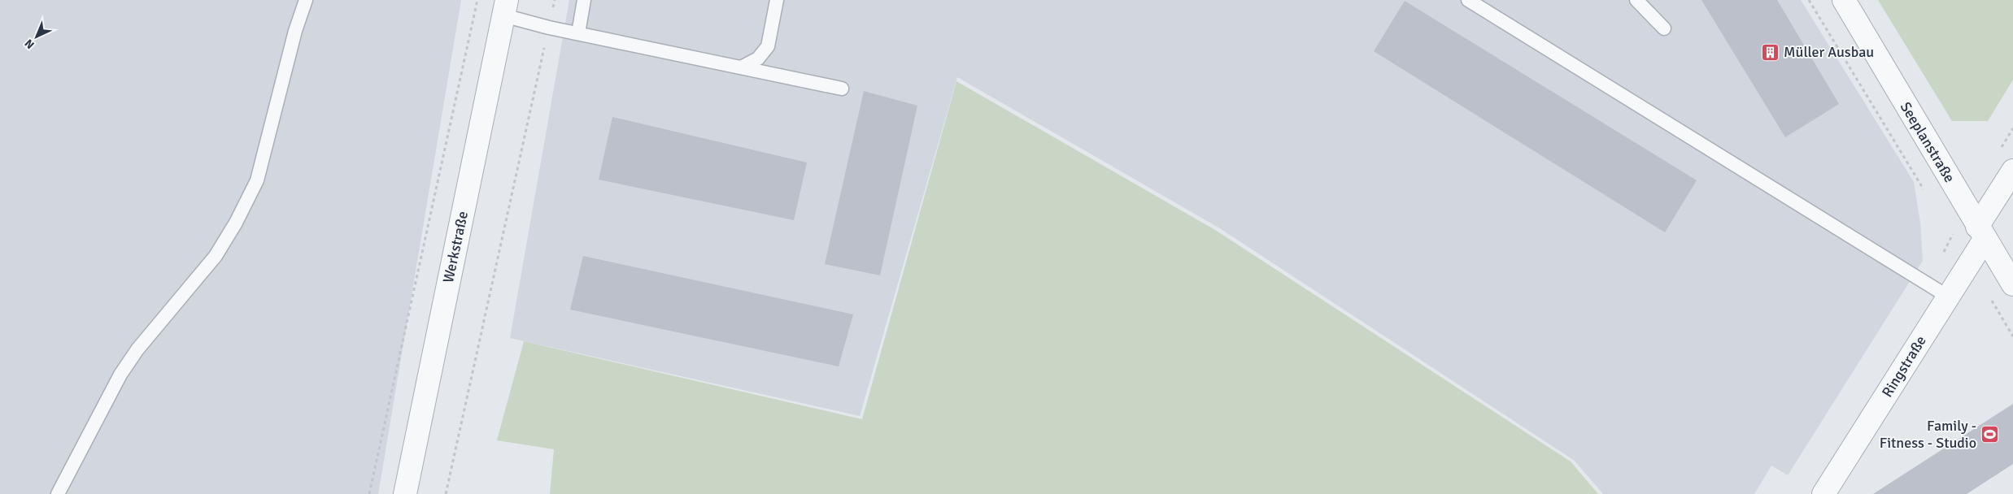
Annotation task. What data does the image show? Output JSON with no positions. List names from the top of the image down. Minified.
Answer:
{"streets":{"street":["Seeplanstraße","Werkstraße","Ringstraße"]},"crossings":[["Seeplanstraße","Ringstraße"]],"places":{"building":["Müller Ausbau"],"sports":["Family - Fitness - Studio"]},"north":"bottom left"}
